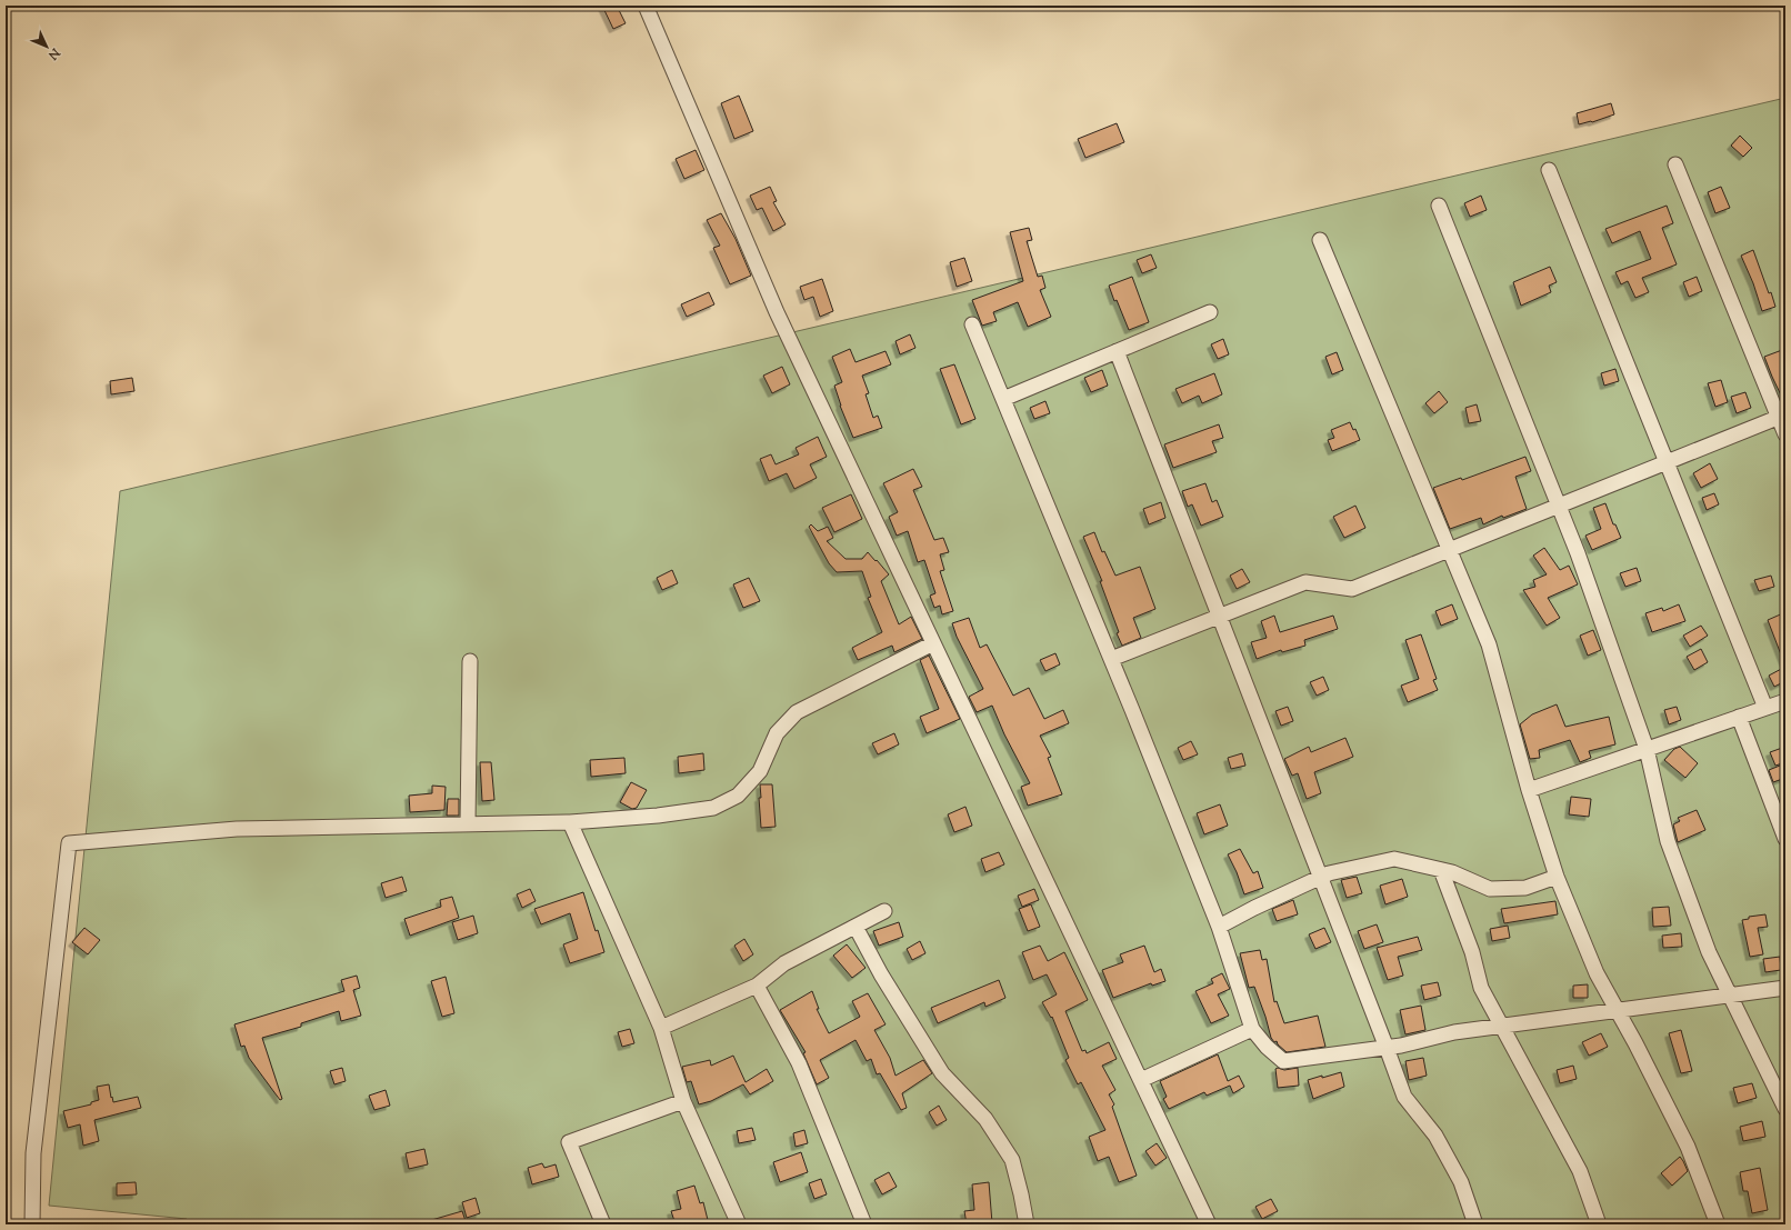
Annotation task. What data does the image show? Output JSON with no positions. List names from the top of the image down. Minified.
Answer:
{"north":"bottom right"}
